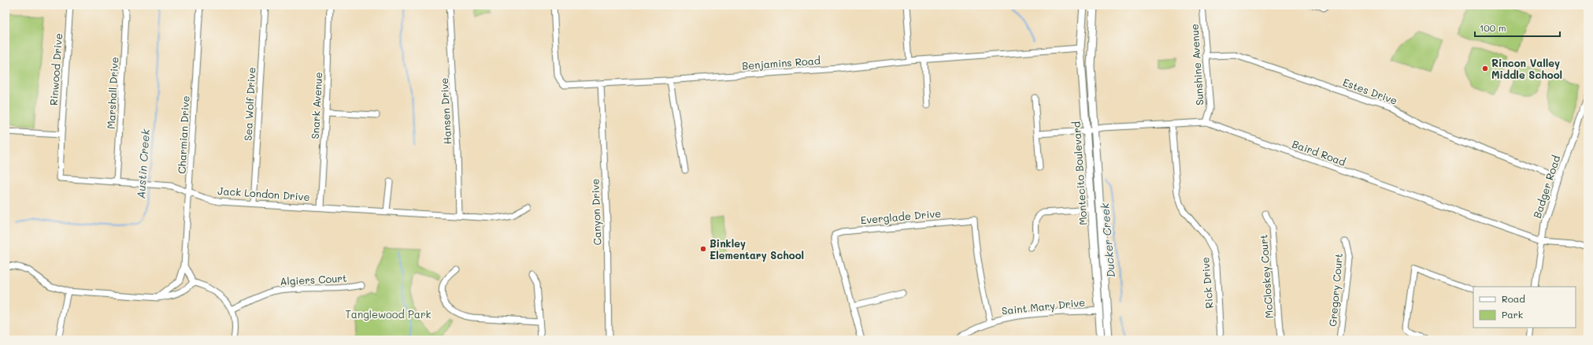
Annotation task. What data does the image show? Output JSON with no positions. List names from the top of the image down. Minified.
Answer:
{"streets":{"main road":["Montecito Boulevard"],"street":["Benjamins Road","Sunshine Avenue","Rinwood Drive","Estes Drive","Marshall Drive","Sea Wolf Drive","Snark Avenue","Hansen Drive","Charmian Drive","Baird Road","Badger Road","Jack London Drive","Canyon Drive","Everglade Drive","McCloskey Court","Algiers Court","Rick Drive","Gregory Court","Saint Mary Drive"]},"crossings":[["Benjamins Road","Montecito Boulevard"],["Benjamins Road","Canyon Drive"],["Sunshine Avenue","Estes Drive"],["Sunshine Avenue","Baird Road"],["Rinwood Drive","Jack London Drive"],["Estes Drive","Badger Road"],["Marshall Drive","Jack London Drive"],["Sea Wolf Drive","Jack London Drive"],["Snark Avenue","Jack London Drive"],["Hansen Drive","Jack London Drive"],["Charmian Drive","Jack London Drive"],["Baird Road","Montecito Boulevard"],["Baird Road","Badger Road"],["Baird Road","Rick Drive"],["Montecito Boulevard","Saint Mary Drive"],["Everglade Drive","Saint Mary Drive"]],"water":["Austin Creek","Ducker Creek"],"parks":["Tanglewood Park"],"places":["Rincon Valley Middle School","Binkley Elementary School"],"legend":["Road","Park"],"scale_bar":"100 m"}
